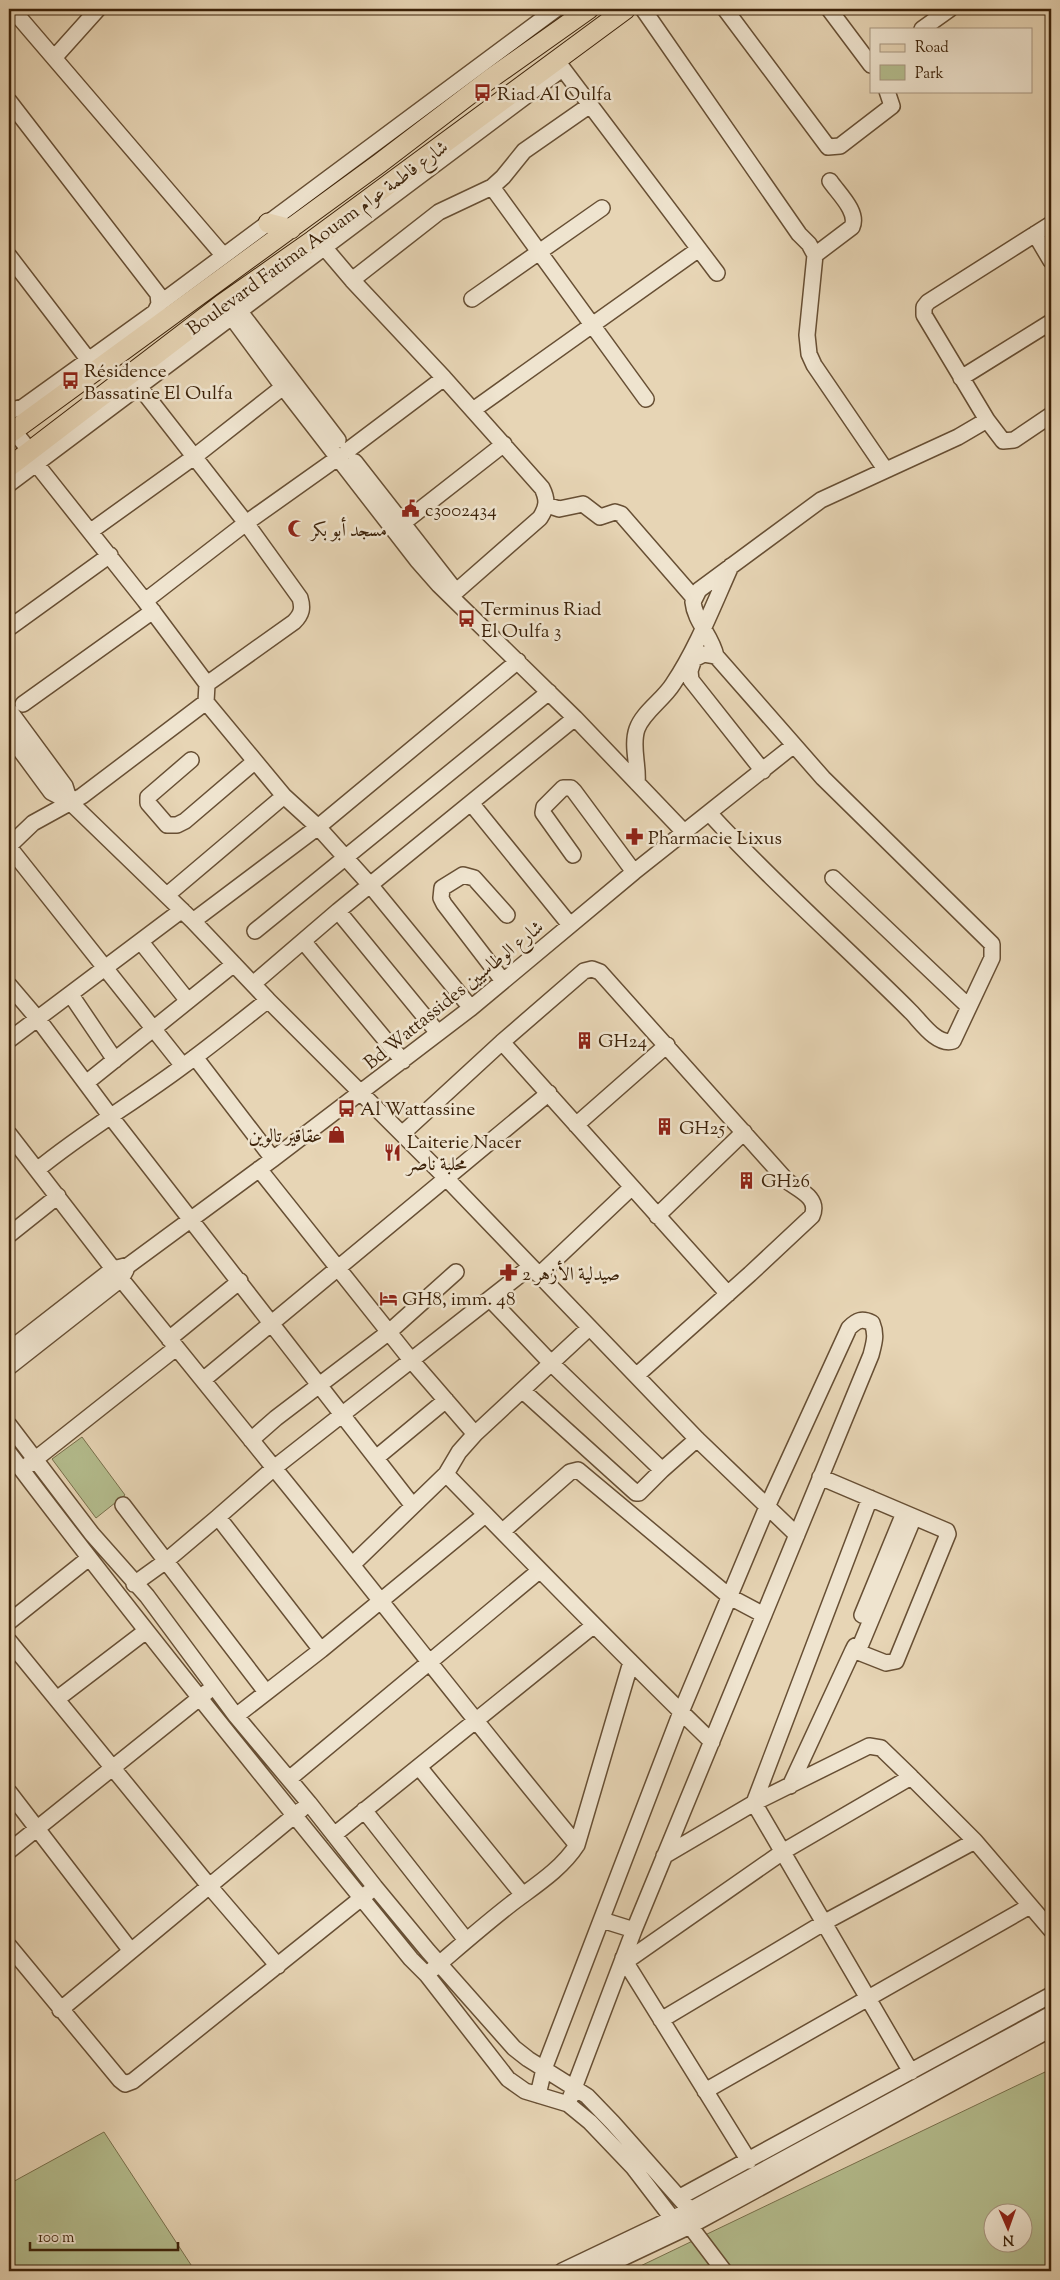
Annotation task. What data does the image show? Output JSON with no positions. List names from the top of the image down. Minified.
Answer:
{"streets":{"main road":["Boulevard Fatima Aouam شارع فاطمة عوام"],"street":["Bd Wattassides شارع الوطاسيين"]},"places":{"bus stop":["Riad Al Oulfa","Résidence Bassatine El Oulfa","Terminus Riad El Oulfa 3","Al Wattassine"],"public building":["c3002434"],"mosque":["مسجد أبو بكر"],"pharmacy":["Pharmacie Lixus","صيدلية الأزهر 2"],"building":["GH24","GH25","GH26"],"shop":["عقاقير تالوين"],"restaurant":["Laiterie Nacer محلبة ناصر"],"hotel":["GH8, imm. 48"]},"legend":["Road","Park"],"scale_bar":"100 m","north":"bottom"}
